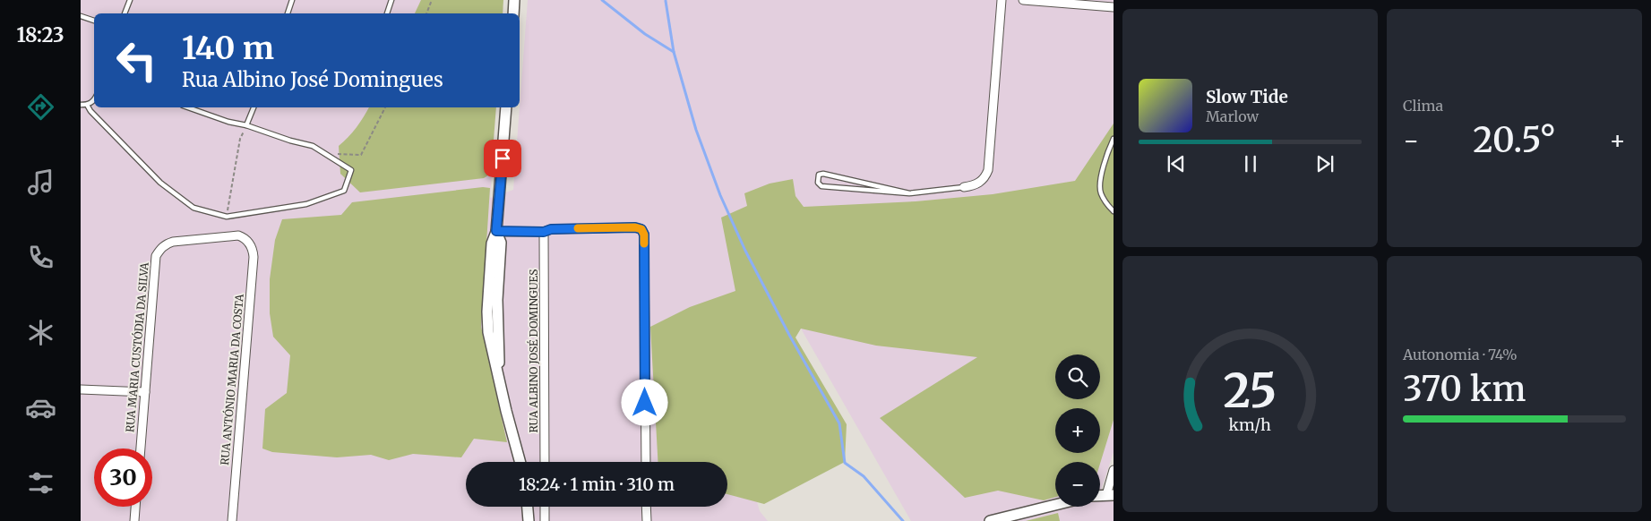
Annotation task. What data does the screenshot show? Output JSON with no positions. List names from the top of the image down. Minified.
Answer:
{"streets":{"street":["RUA MARIA CUSTÓDIA DA SILVA","RUA ALBINO JOSÉ DOMINGUES","RUA ANTÓNIO MARIA DA COSTA"]},"crossings":[["RUA MARIA CUSTÓDIA DA SILVA","RUA ANTÓNIO MARIA DA COSTA"]],"page":{"tabs":"18:23","tile":["Clima",["Autonomia · 74%","370 km"]],"turn":["140 m","Rua Albino José Domingues"],"song":["Slow Tide","Marlow"],"heat":["−","20.5°","+"],"map_buttons":["+","−"],"limit":"30","trip":"18:24 · 1 min · 310 m","gauge":["25","km/h"]}}
